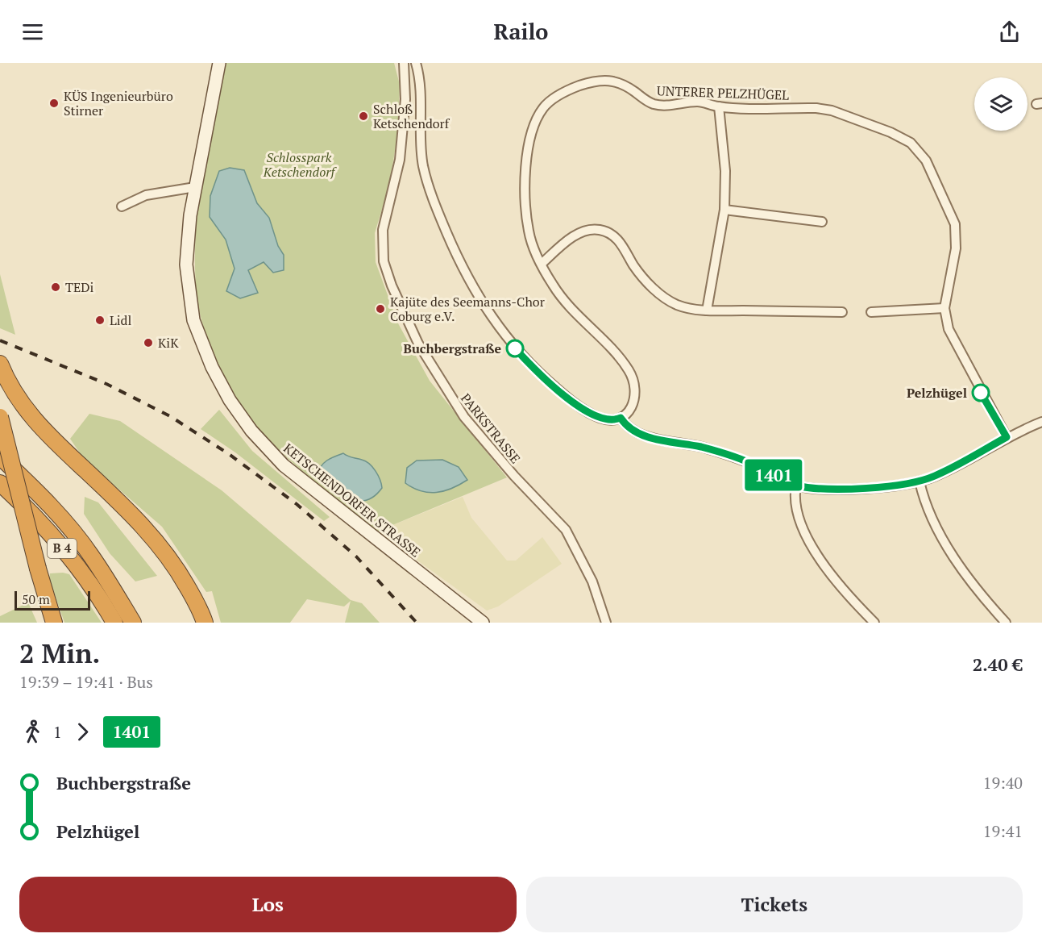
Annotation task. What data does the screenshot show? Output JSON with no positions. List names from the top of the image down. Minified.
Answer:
{"streets":{"highway":["B 4"],"street":["UNTERER PELZHÜGEL","PARKSTRASSE","KETSCHENDORFER STRASSE"]},"parks":["Schlosspark Ketschendorf"],"places":["KÜS Ingenieurbüro Stirner","Schloß Ketschendorf","TEDi","Kajüte des Seemanns-Chor Coburg e.V.","Lidl","KiK","Buchbergstraße","Pelzhügel"],"lines":["bus line 1401"],"scale_bar":"50 m","page":{"header":"Railo","on_map":"1401","scale":"50 m","heading":["2 Min.","19:39 – 19:41 · Bus","2.40 €"],"legs":["1","1401"],"list":[{"name":"Buchbergstraße","value":"19:40"},{"name":"Pelzhügel","value":"19:41"}],"buttons":["Los","Tickets"]}}
